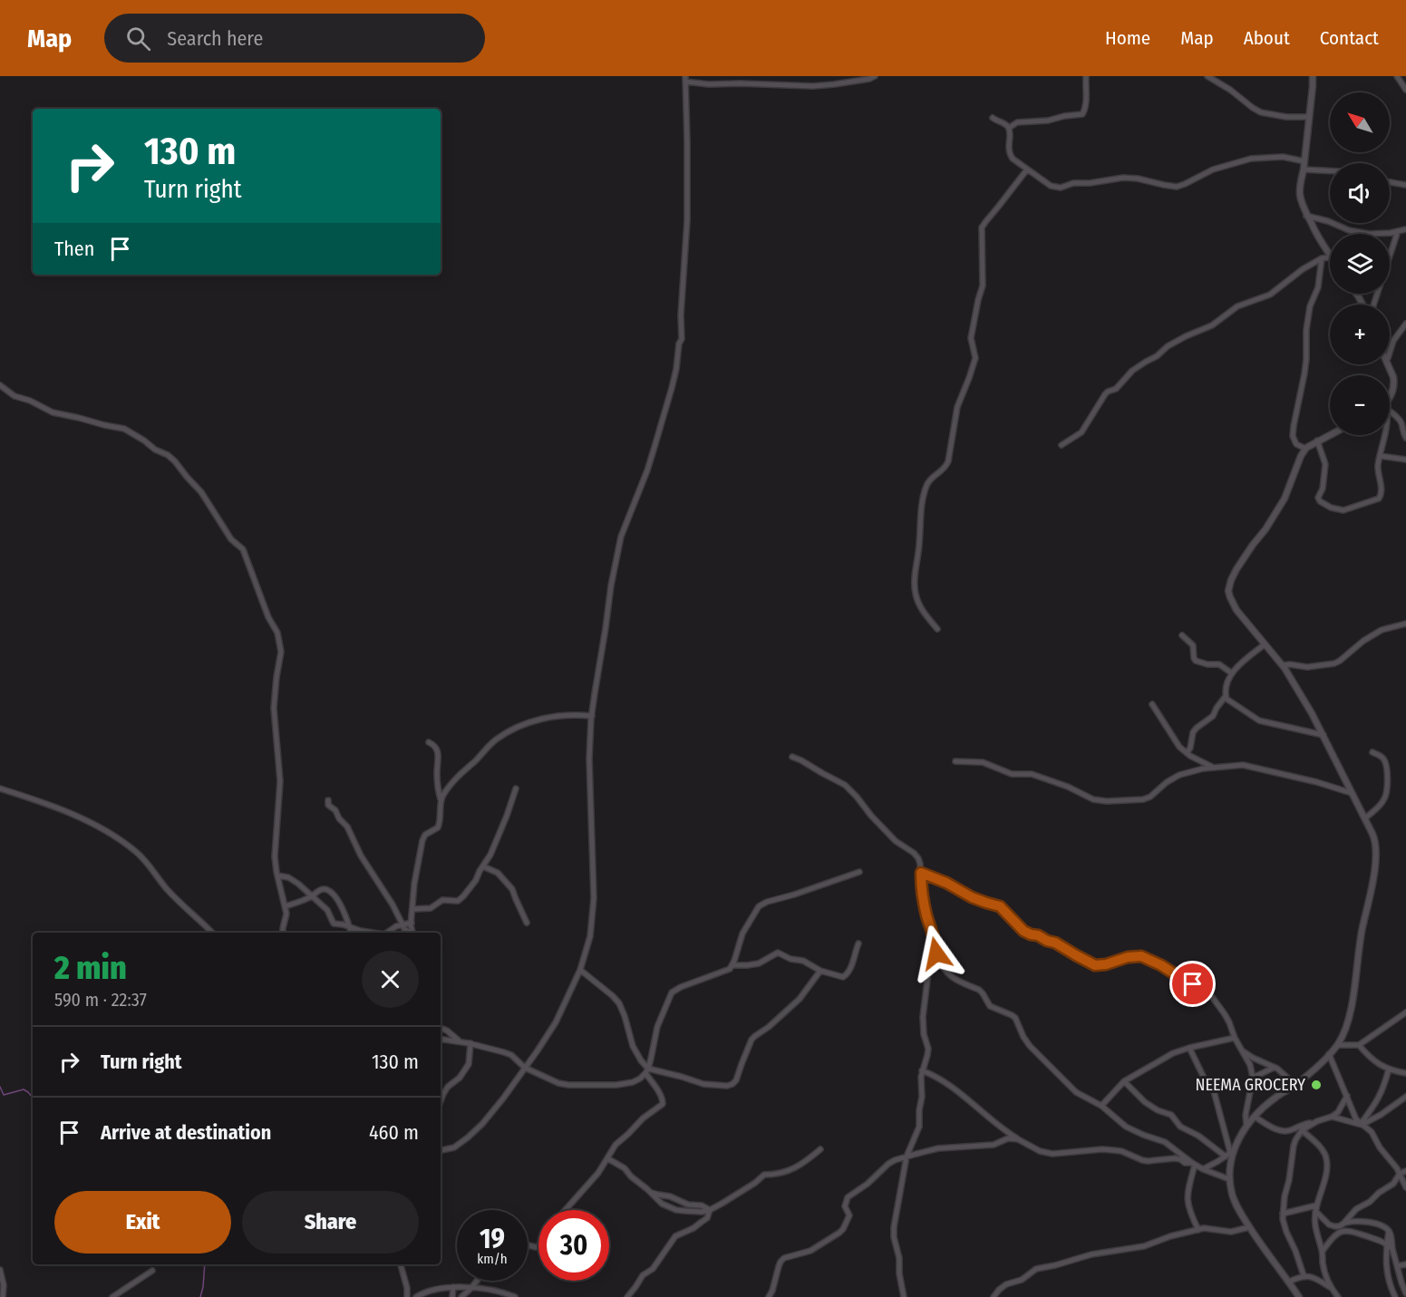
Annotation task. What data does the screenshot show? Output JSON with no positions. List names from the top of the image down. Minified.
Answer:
{"places":["NEEMA GROCERY"],"north":"top left","page":{"header":"Map","search":"Search here","nav":["Home","Map","About","Contact"],"map_buttons":["+","−"],"turn":["130 m","Turn right"],"then":"Then","heading":["2 min","590 m · 22:37"],"list":[{"name":"Turn right","value":"130 m"},{"name":"Arrive at destination","value":"460 m"}],"buttons":["Exit","Share"],"speed":"19 km/h","limit":"30"}}
